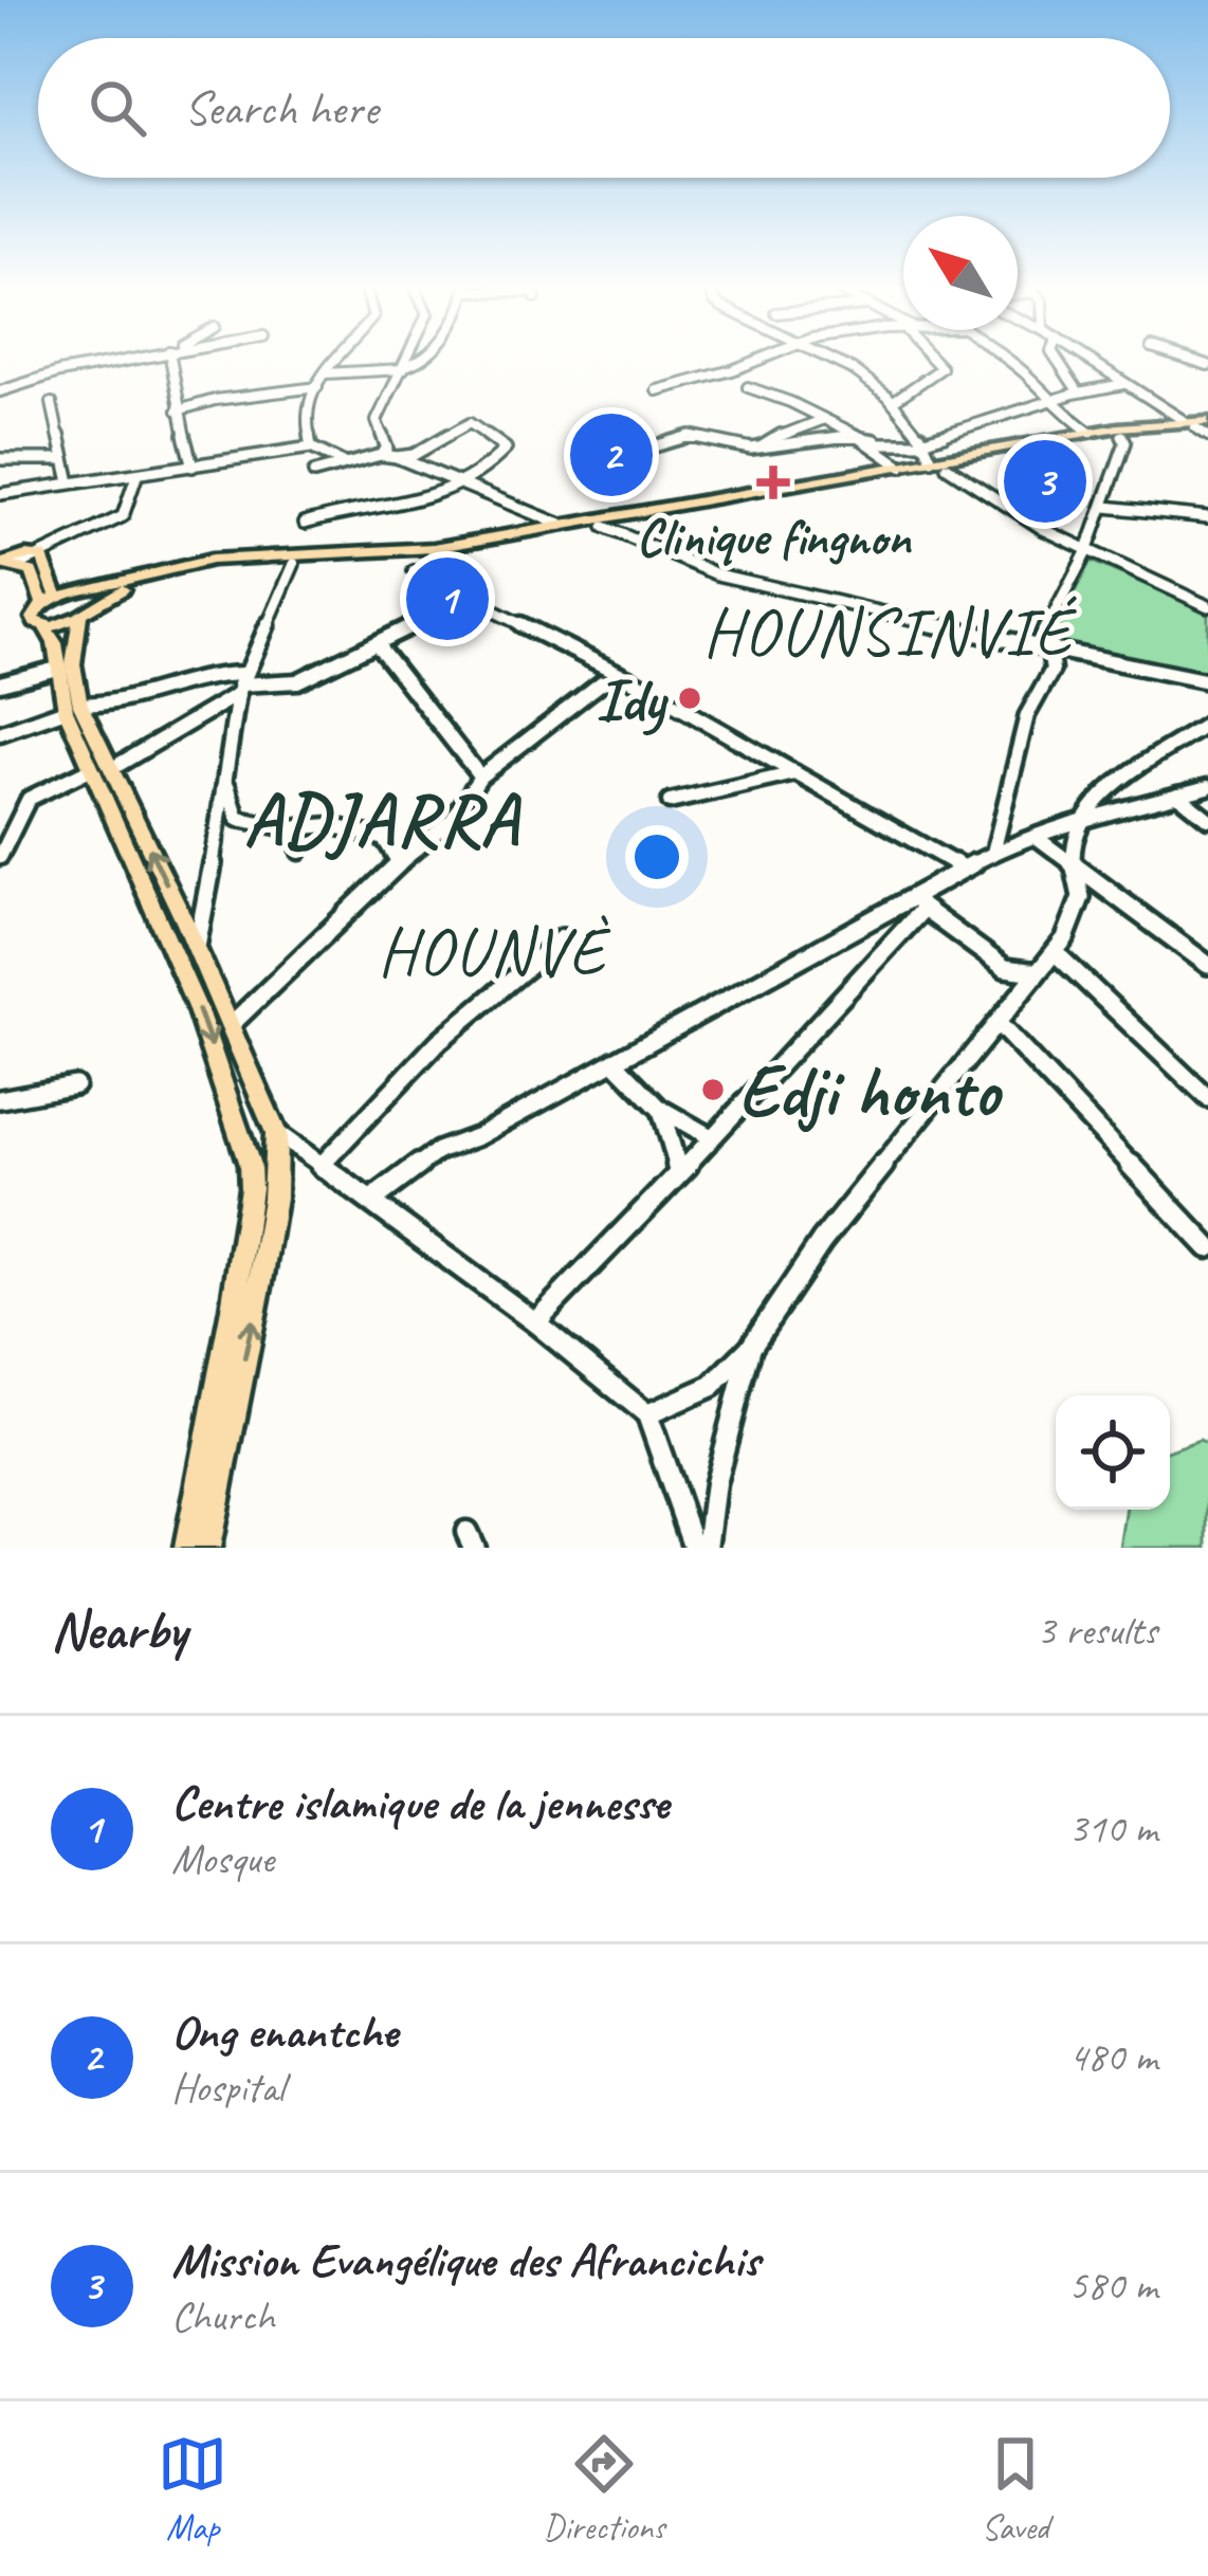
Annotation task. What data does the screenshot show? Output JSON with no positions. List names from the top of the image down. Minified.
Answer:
{"districts":["HOUNSINVIÉ","ADJARRA","HOUNVÈ"],"places":{"health":["Clinique fingnon"],"other":["Idy","Edji honto"]},"north":"top left","page":{"search":"Search here","pins":["2","3","1"],"heading":["Nearby","3 results"],"list":[{"mark":"1","name":"Centre islamique de la jennesse","note":"Mosque","value":"310 m"},{"mark":"2","name":"Ong enantche","note":"Hospital","value":"480 m"},{"mark":"3","name":"Mission Evangélique des Afrancichis","note":"Church","value":"580 m"}],"nav":["Map","Directions","Saved"]}}
